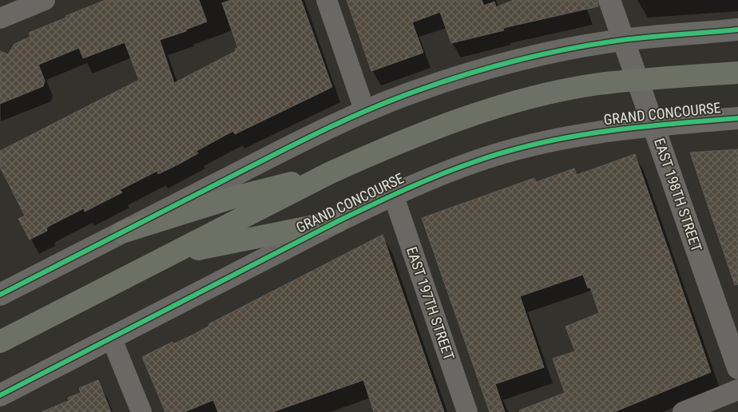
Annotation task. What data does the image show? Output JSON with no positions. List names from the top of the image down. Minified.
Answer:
{"streets":{"street":["GRAND CONCOURSE","EAST 198TH STREET","EAST 197TH STREET"]},"crossings":[["GRAND CONCOURSE","EAST 198TH STREET"],["GRAND CONCOURSE","EAST 197TH STREET"]]}
